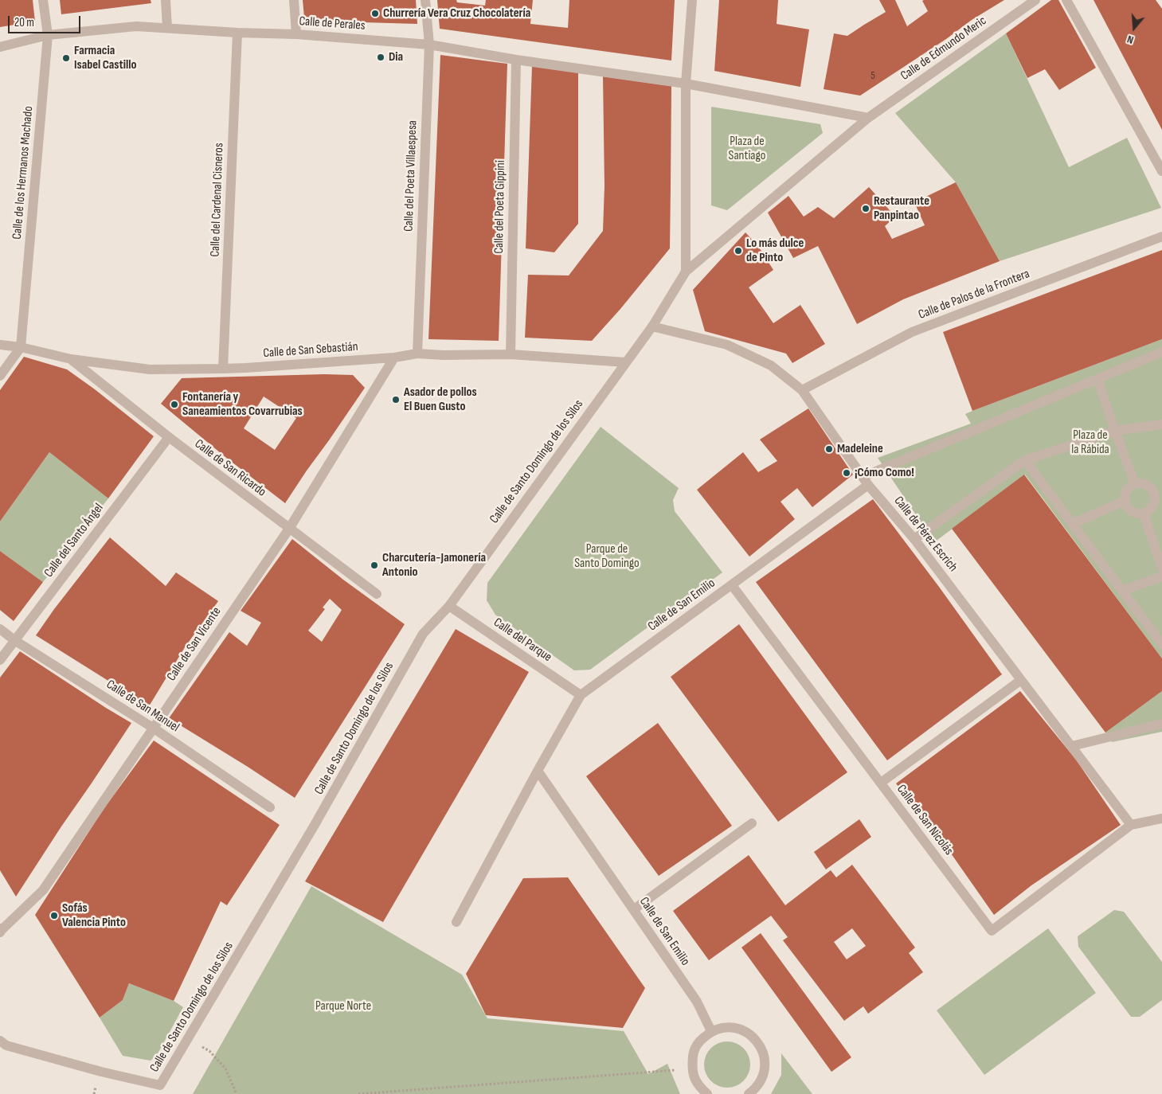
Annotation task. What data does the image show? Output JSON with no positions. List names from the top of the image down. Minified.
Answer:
{"streets":{"street":["Calle de Perales","Calle de Edmundo Meric","Calle de los Hermanos Machado","Calle del Poeta Villaespesa","Calle del Cardenal Cisneros","Calle del Poeta Gippini","Calle de Palos de la Frontera","Calle de San Sebastián","Calle de Santo Domingo de los Silos","Calle de San Ricardo","Calle de Pérez Escrich","Calle del Santo Ángel","Calle de San Emilio","Calle del Parque","Calle de San Vicente","Calle de San Manuel","Calle de San Nicolás"]},"crossings":[["Calle de Perales","Calle de los Hermanos Machado"],["Calle de Perales","Calle del Poeta Villaespesa"],["Calle de Perales","Calle del Cardenal Cisneros"],["Calle de Perales","Calle del Poeta Gippini"],["Calle de los Hermanos Machado","Calle de San Sebastián"],["Calle del Poeta Villaespesa","Calle de San Sebastián"],["Calle del Cardenal Cisneros","Calle de San Sebastián"],["Calle del Poeta Gippini","Calle de San Sebastián"],["Calle de Palos de la Frontera","Calle de Pérez Escrich"],["Calle de San Sebastián","Calle de Santo Domingo de los Silos"],["Calle de San Sebastián","Calle de San Ricardo"],["Calle de San Sebastián","Calle de San Vicente"],["Calle de Santo Domingo de los Silos","Calle de Pérez Escrich"],["Calle de Santo Domingo de los Silos","Calle del Parque"],["Calle de San Ricardo","Calle del Santo Ángel"],["Calle de San Ricardo","Calle de San Vicente"],["Calle de Pérez Escrich","Calle de San Emilio"],["Calle de Pérez Escrich","Calle de San Nicolás"],["Calle del Santo Ángel","Calle de San Manuel"],["Calle de San Emilio","Calle del Parque"],["Calle de San Emilio","Calle de San Nicolás"],["Calle de San Vicente","Calle de San Manuel"]],"parks":["Plaza de Santiago","Plaza de la Rábida","Parque de Santo Domingo","Parque Norte"],"places":["Churrería Vera Cruz Chocolatería","Dia","Farmacia Isabel Castillo","Restaurante Panpintao","Lo más dulce de Pinto","Asador de pollos El Buen Gusto","Fontanería y Saneamientos Covarrubias","Madeleine","¡Cómo Como!","Charcutería-Jamonería Antonio","Sofás Valencia Pinto"],"house_numbers":["5"],"scale_bar":"20 m","north":"bottom"}
